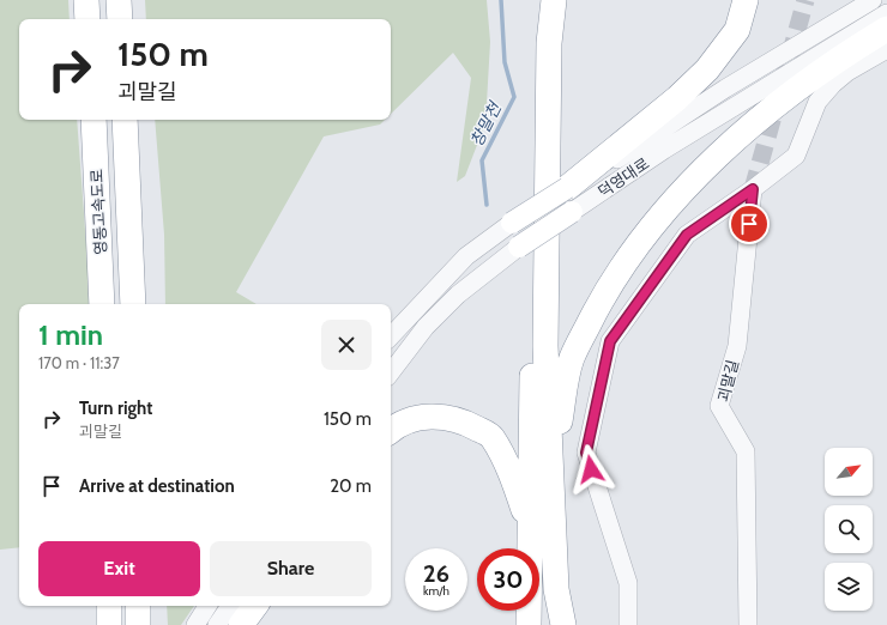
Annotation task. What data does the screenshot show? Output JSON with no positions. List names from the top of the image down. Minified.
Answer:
{"streets":{"highway":["영동고속도로"],"main road":["덕영대로"],"street":["괴말길"]},"water":["창말천"],"north":"top right","page":{"turn":["150 m","괴말길"],"heading":["1 min","170 m · 11:37"],"list":[{"name":"Turn right","note":"괴말길","value":"150 m"},{"name":"Arrive at destination","value":"20 m"}],"buttons":["Exit","Share"],"speed":"26 km/h","limit":"30"}}
